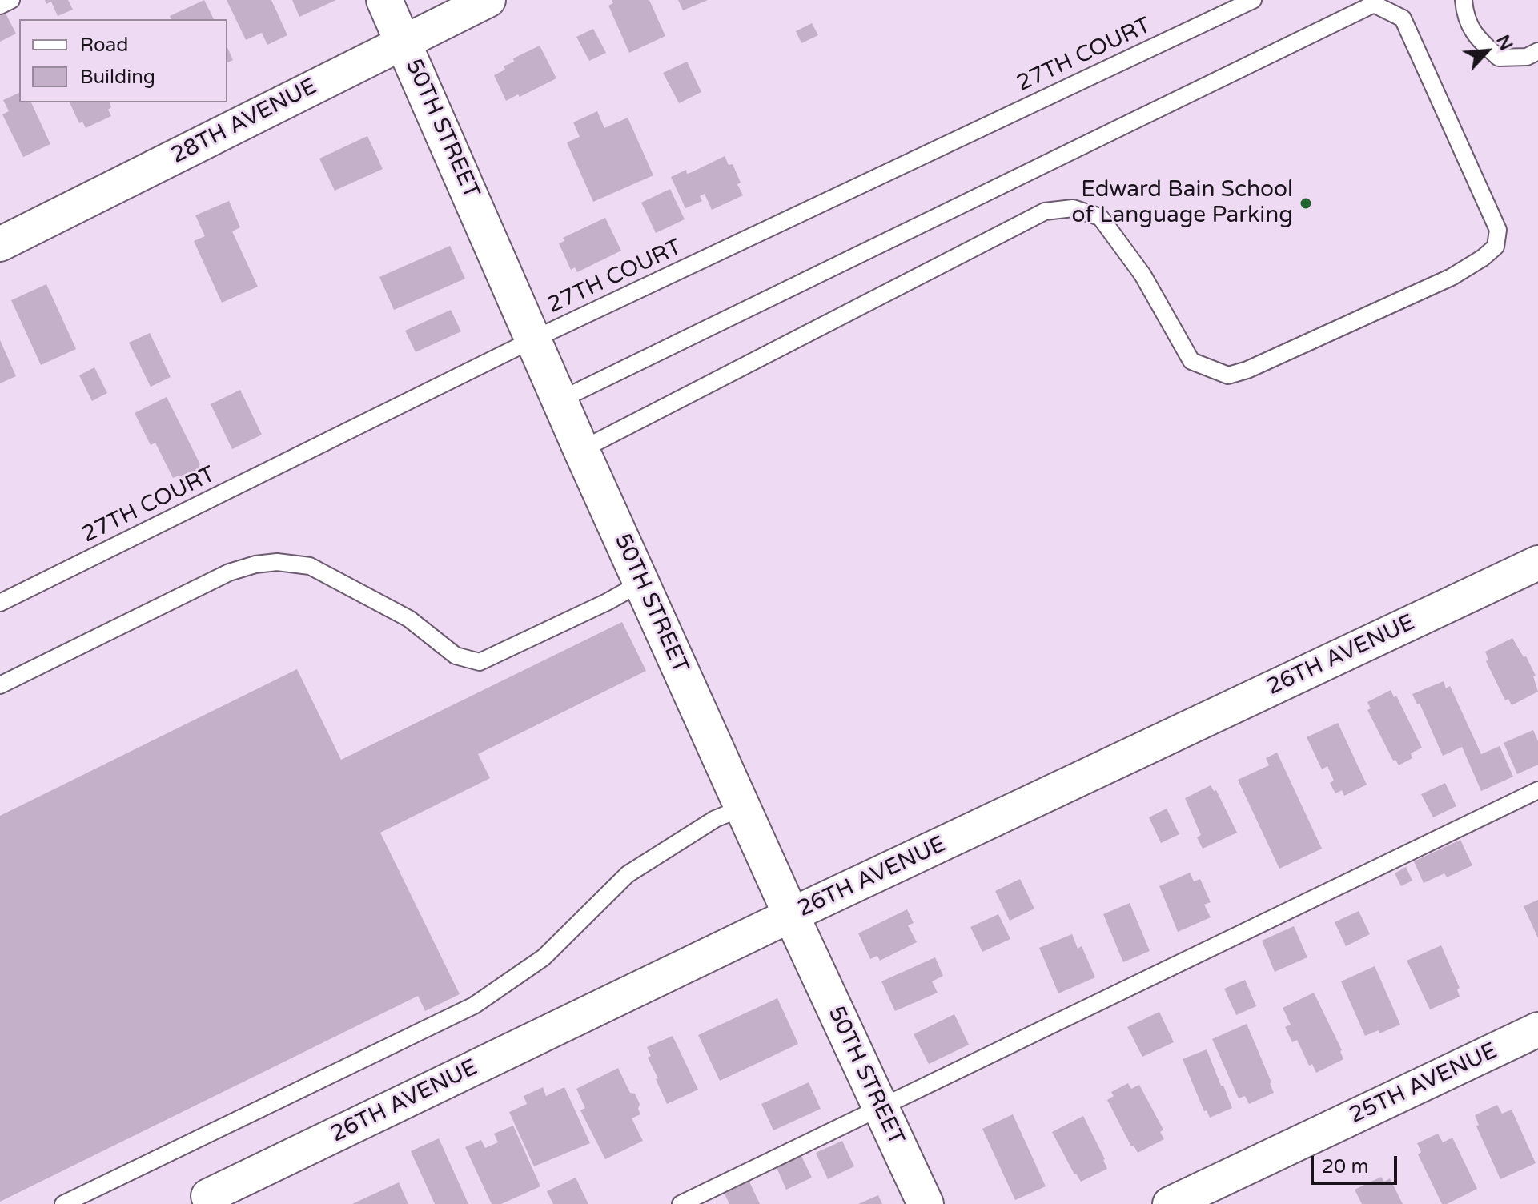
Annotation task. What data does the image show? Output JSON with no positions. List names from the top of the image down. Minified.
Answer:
{"streets":{"street":["28TH AVENUE","50TH STREET","26TH AVENUE","25TH AVENUE"],"lane":["27TH COURT"]},"crossings":[["27TH COURT","50TH STREET"],["28TH AVENUE","50TH STREET"],["50TH STREET","26TH AVENUE"]],"places":["Edward Bain School of Language Parking"],"legend":["Road","Building"],"scale_bar":"20 m","north":"top right"}
